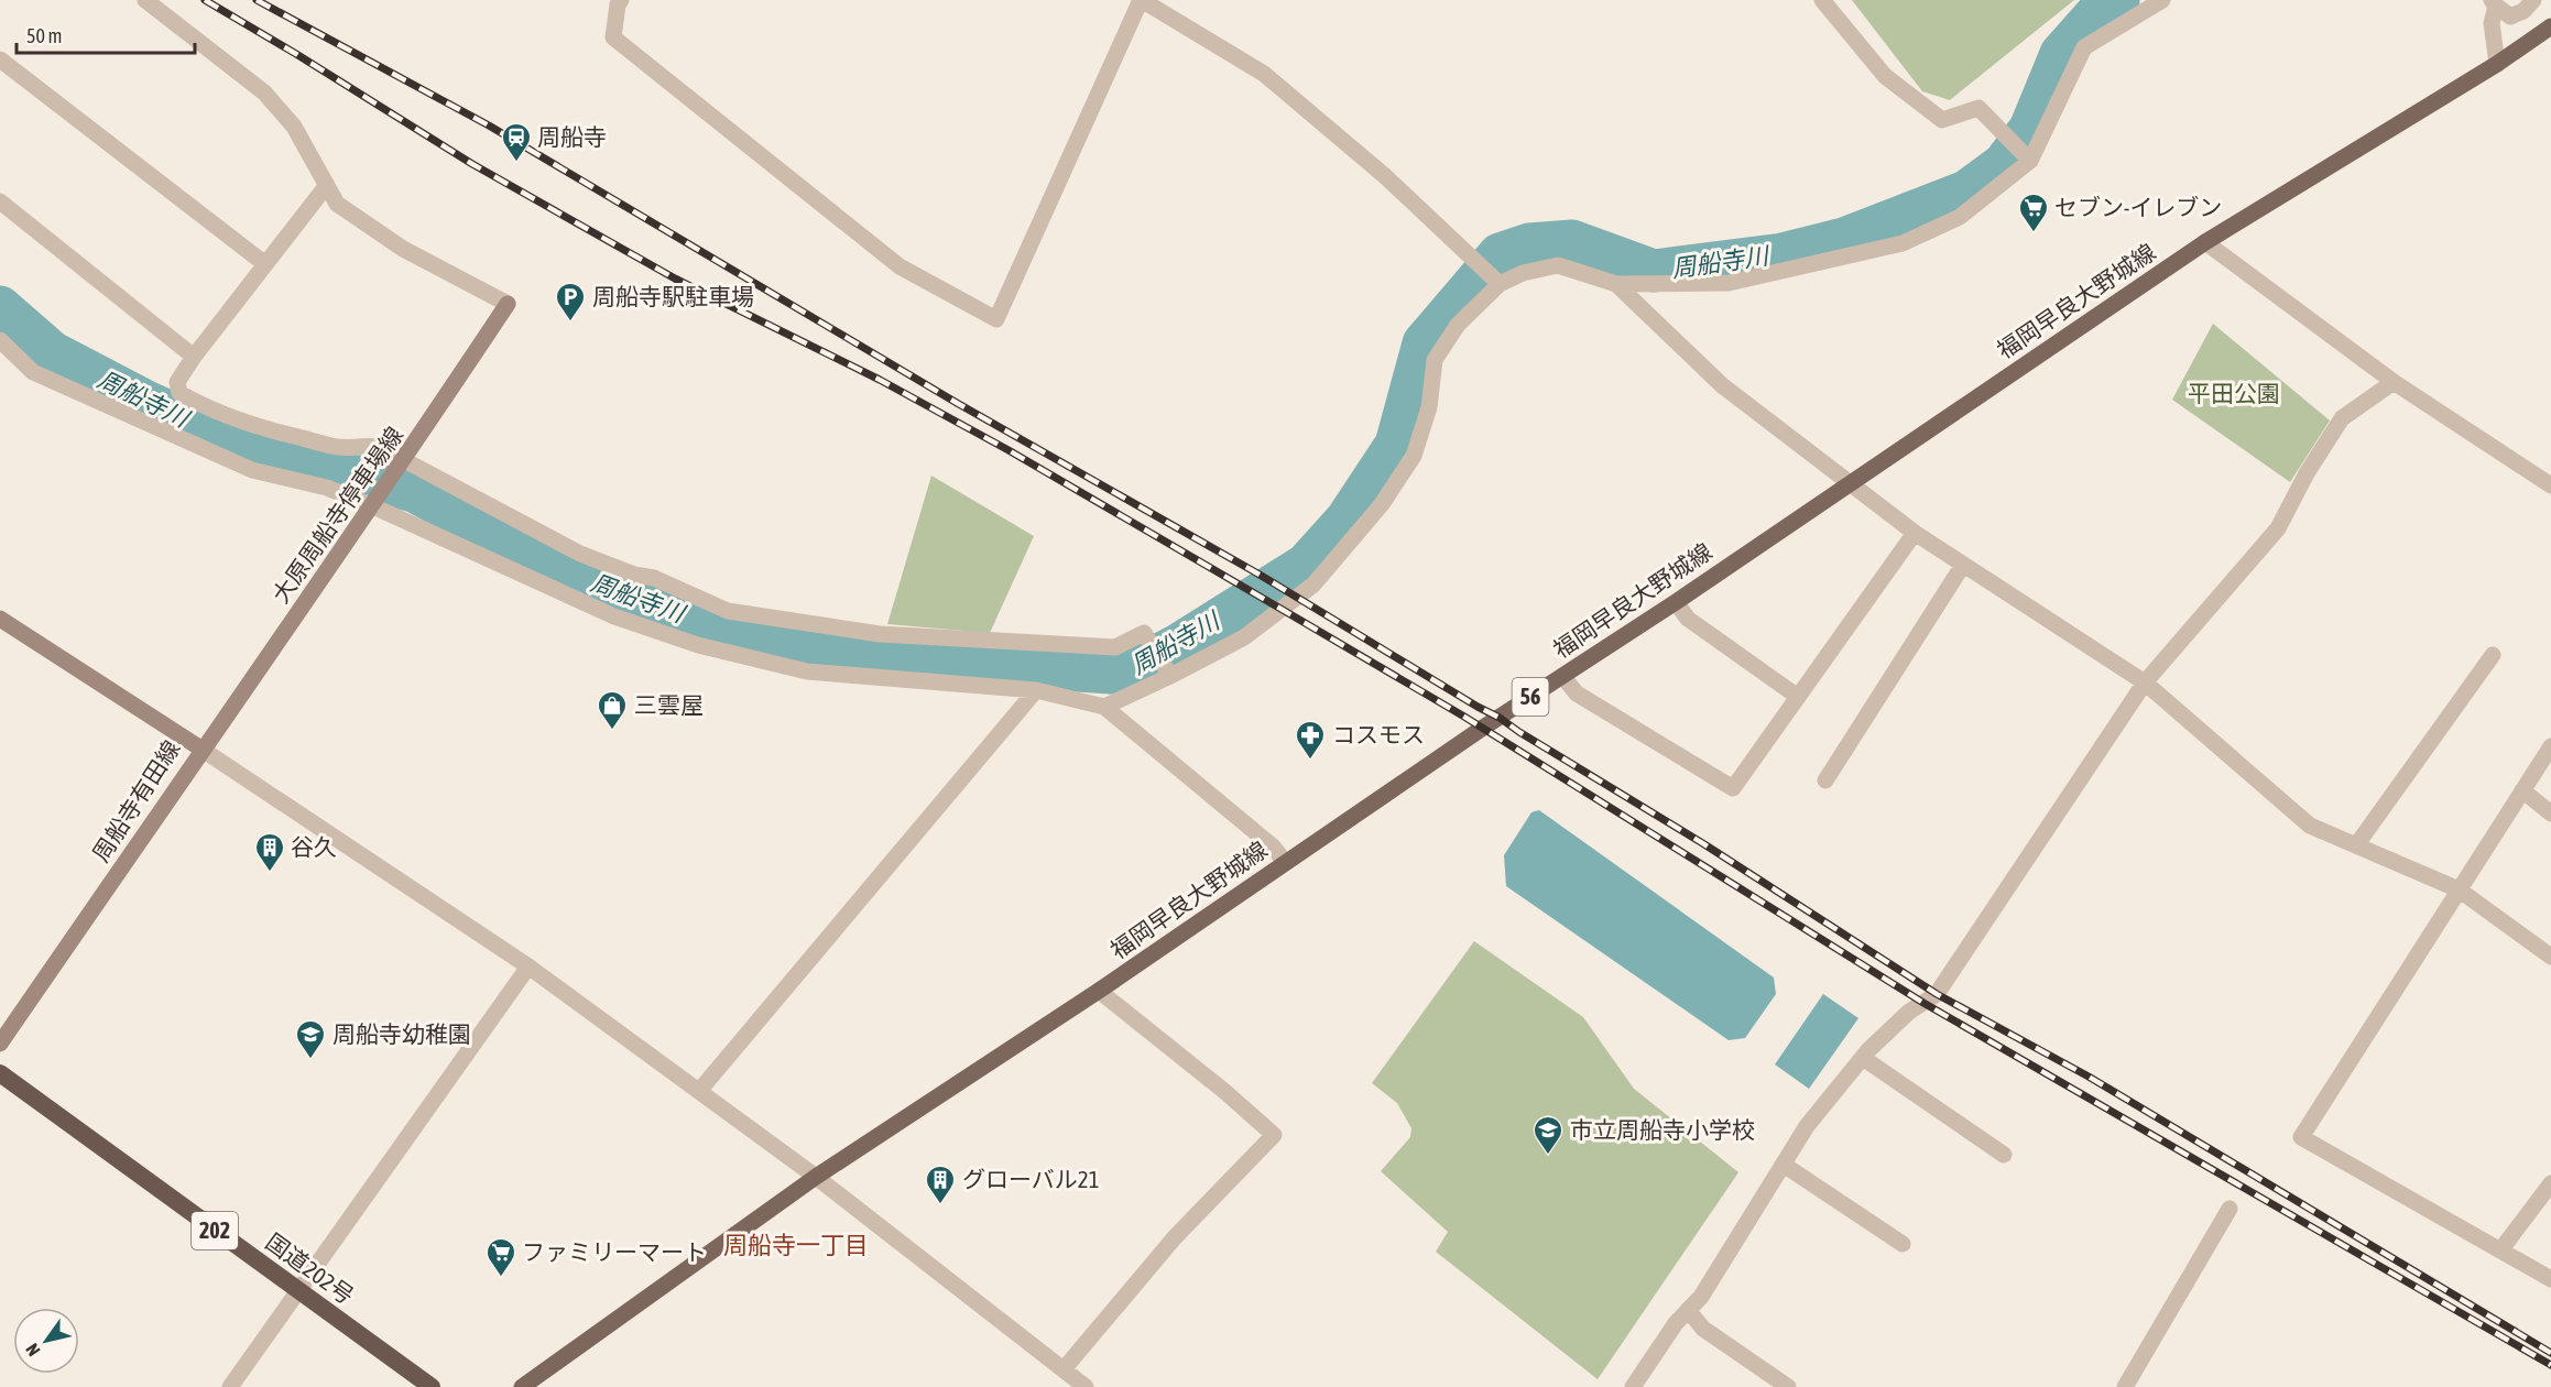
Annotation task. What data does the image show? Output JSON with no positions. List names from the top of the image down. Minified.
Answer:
{"streets":{"highway":["202","国道202号"],"main road":["福岡早良大野城線","大原周船寺停車場線","56","周船寺有田線"]},"crossings":[["大原周船寺停車場線","周船寺有田線"]],"districts":["周船寺一丁目"],"water":["周船寺川"],"parks":["平田公園"],"places":{"station":["周船寺"],"supermarket":["セブン-イレブン","ファミリーマート"],"parking":["周船寺駅駐車場"],"shop":["三雲屋"],"pharmacy":["コスモス"],"building":["谷久","グローバル21"],"school or university":["周船寺幼稚園","市立周船寺小学校"]},"scale_bar":"50 m","north":"bottom left"}
